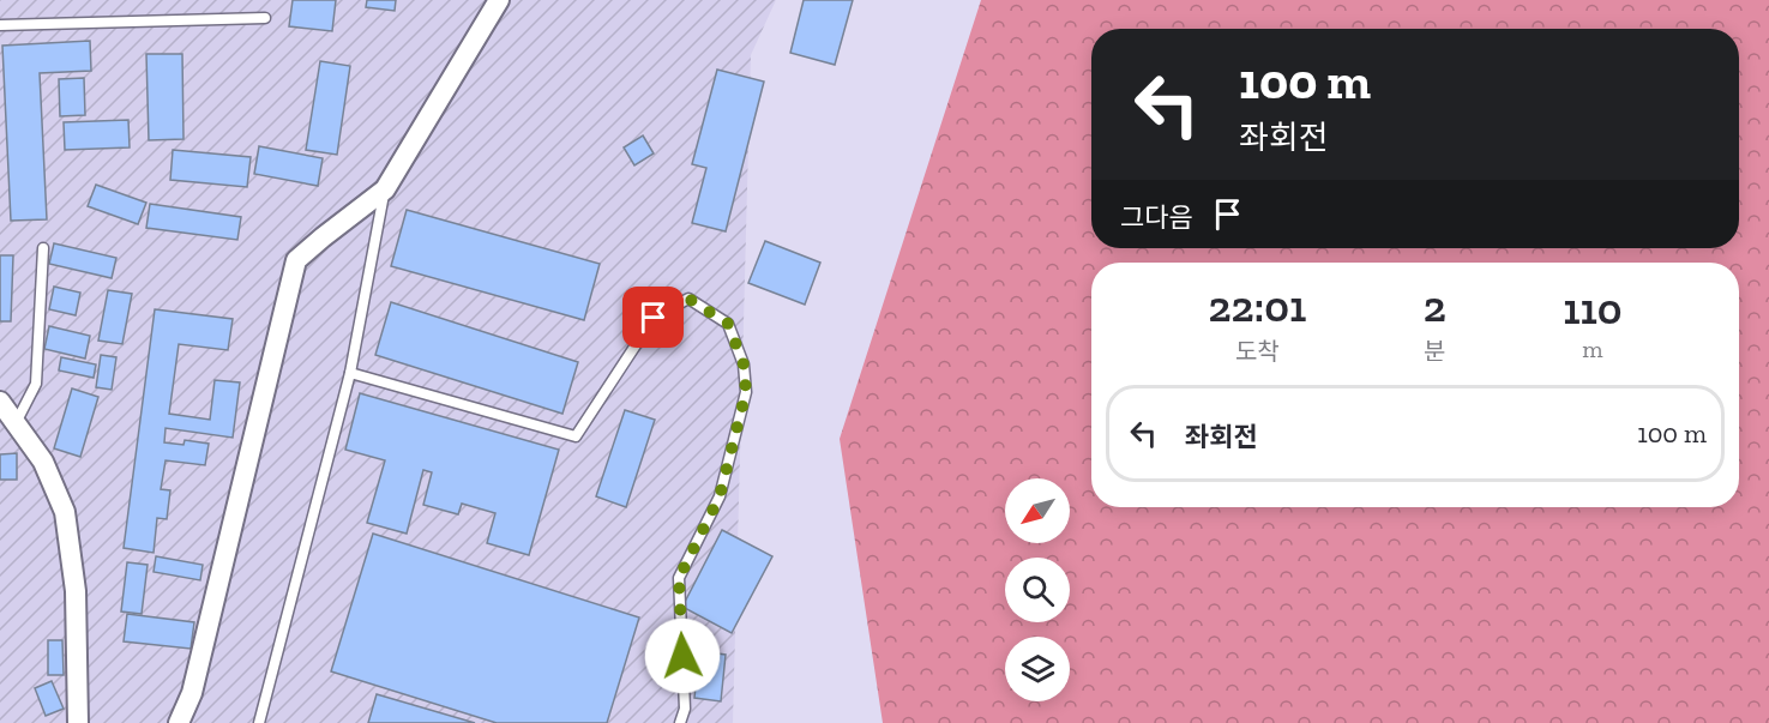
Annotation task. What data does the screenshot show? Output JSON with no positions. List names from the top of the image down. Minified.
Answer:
{"north":"bottom left","page":{"turn":["100 m","좌회전"],"then":"그다음","eta":["22:01","도착","2","분","110","m"],"list":[{"name":"좌회전","value":"100 m"}]}}
